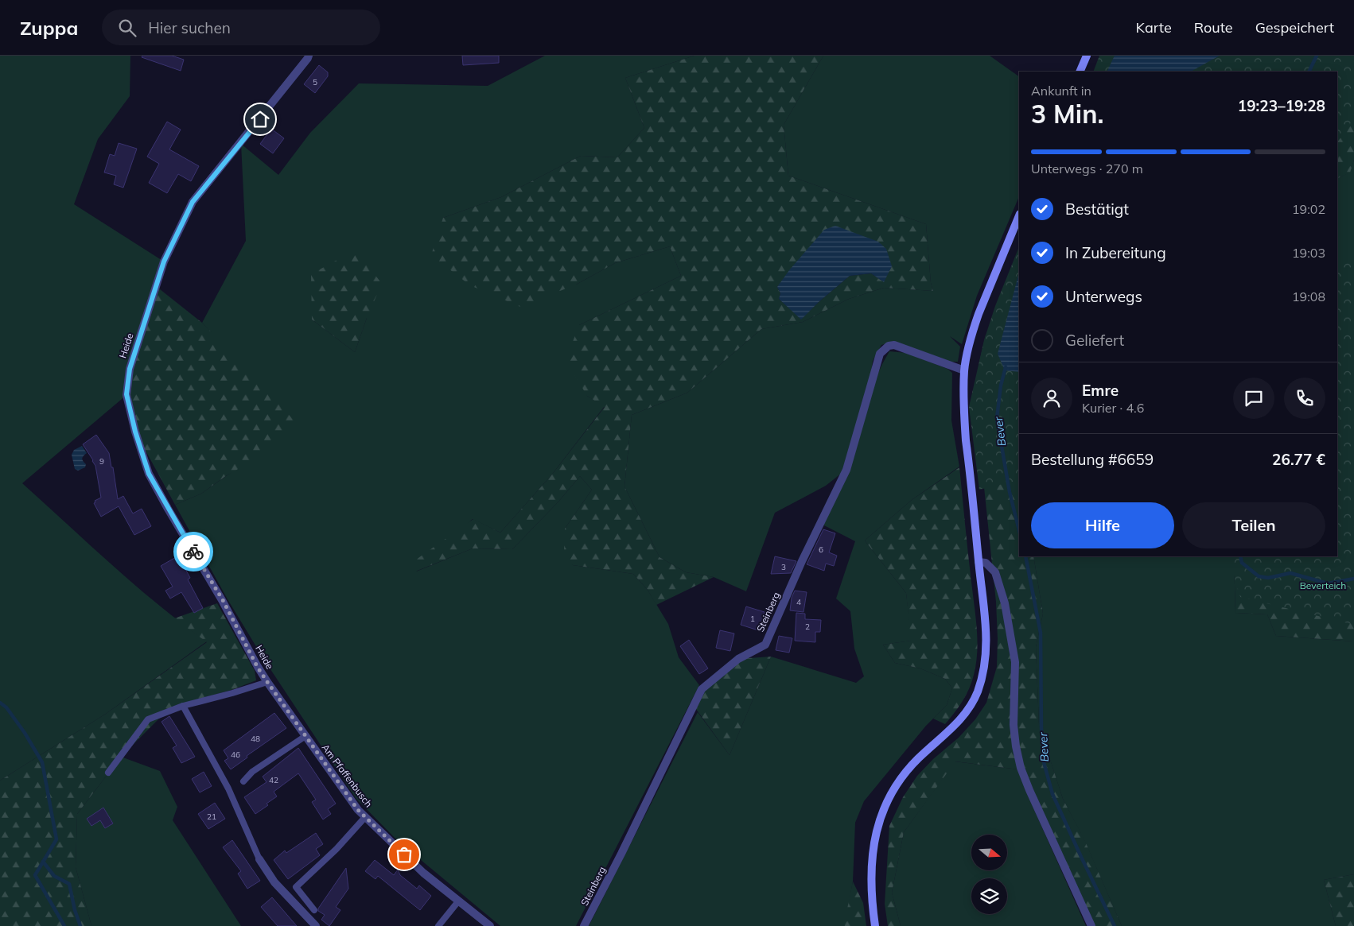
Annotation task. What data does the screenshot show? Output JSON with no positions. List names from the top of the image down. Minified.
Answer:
{"streets":{"street":["Heide","Steinberg","Am Pfaffenbusch"]},"crossings":[["Heide","Am Pfaffenbusch"]],"water":["Bever"],"parks":["Beverteich"],"house_numbers":["5","9","6","3","4","1","2","48","46","42","21"],"north":"right","page":{"header":"Zuppa","search":"Hier suchen","nav":["Karte","Route","Gespeichert"],"heading":["3 Min.","Ankunft in","19:23–19:28"],"panel":["Emre","Kurier · 4.6","Bestellung #6659","26.77 €"],"bar":"Unterwegs · 270 m","list":[["Bestätigt","19:02"],["In Zubereitung","19:03"],["Unterwegs","19:08"],"Geliefert"],"buttons":["Hilfe","Teilen"]}}
